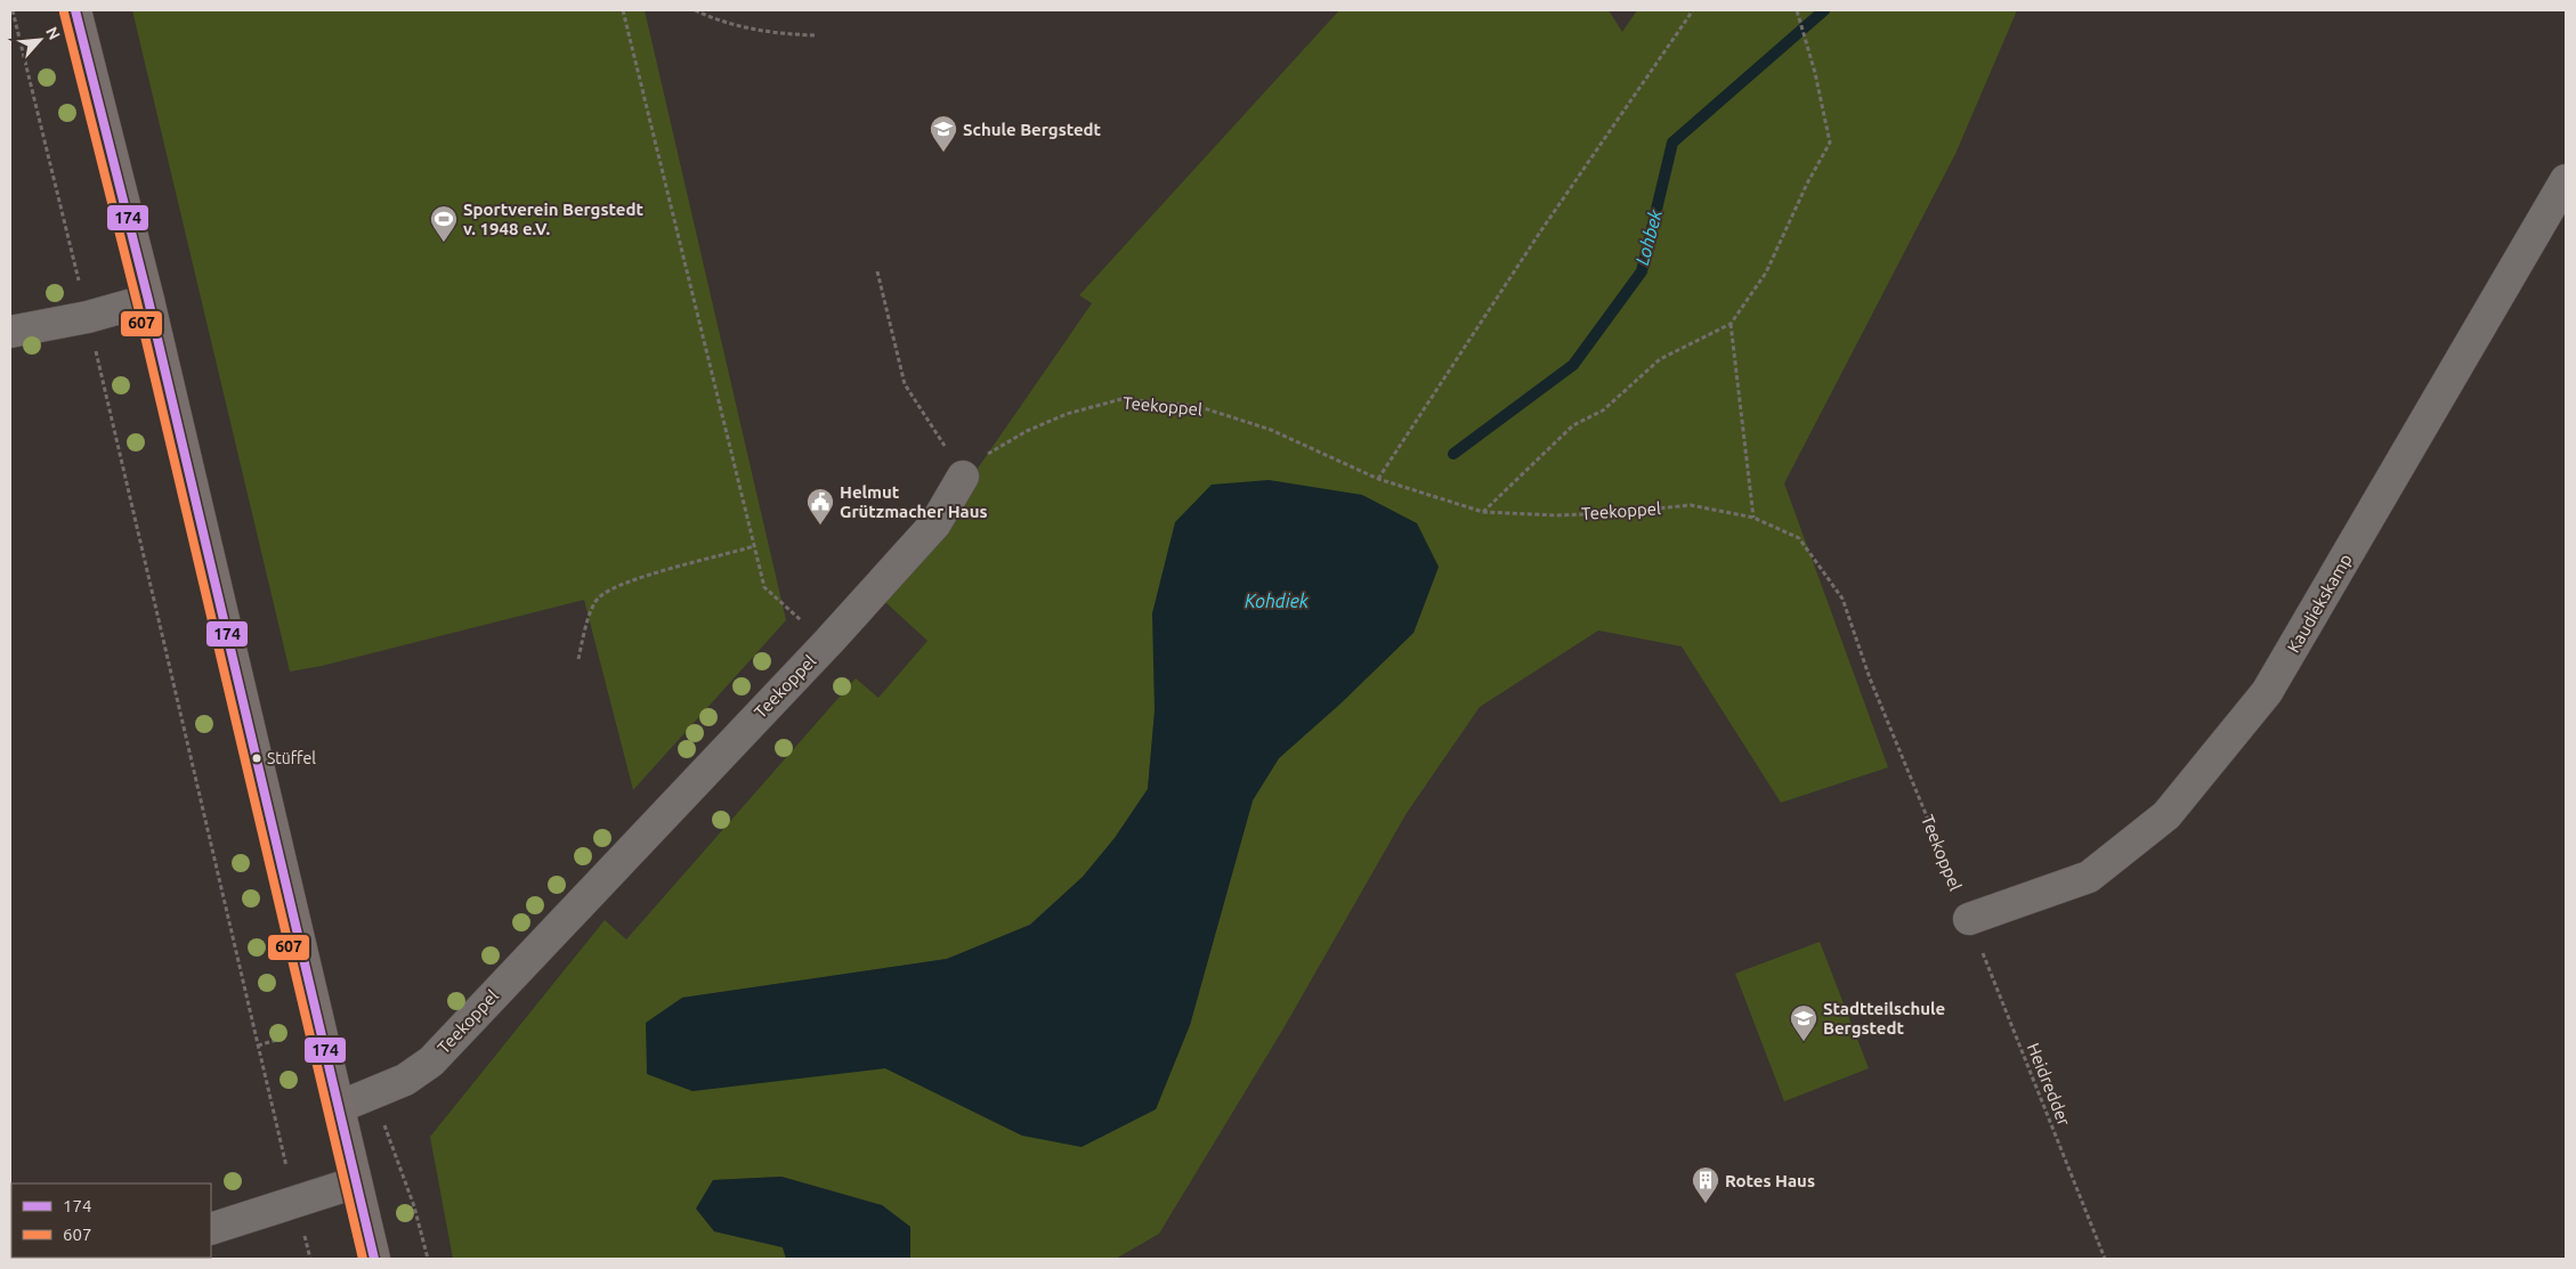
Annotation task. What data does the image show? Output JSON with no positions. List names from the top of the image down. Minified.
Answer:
{"streets":{"street":["Teekoppel","Kaudiekskamp"],"path":["Heidredder"]},"crossings":[["Teekoppel","Kaudiekskamp"],["Teekoppel","Heidredder"],["Kaudiekskamp","Heidredder"]],"water":["Lohbek","Kohdiek"],"places":{"school or university":["Schule Bergstedt","Stadtteilschule Bergstedt"],"sports":["Sportverein Bergstedt v. 1948 e.V."],"public building":["Helmut Grützmacher Haus"],"other":["Stüffel"],"building":["Rotes Haus"]},"lines":["transit line 174","transit line 607"],"legend":["174","607"],"north":"top right"}
